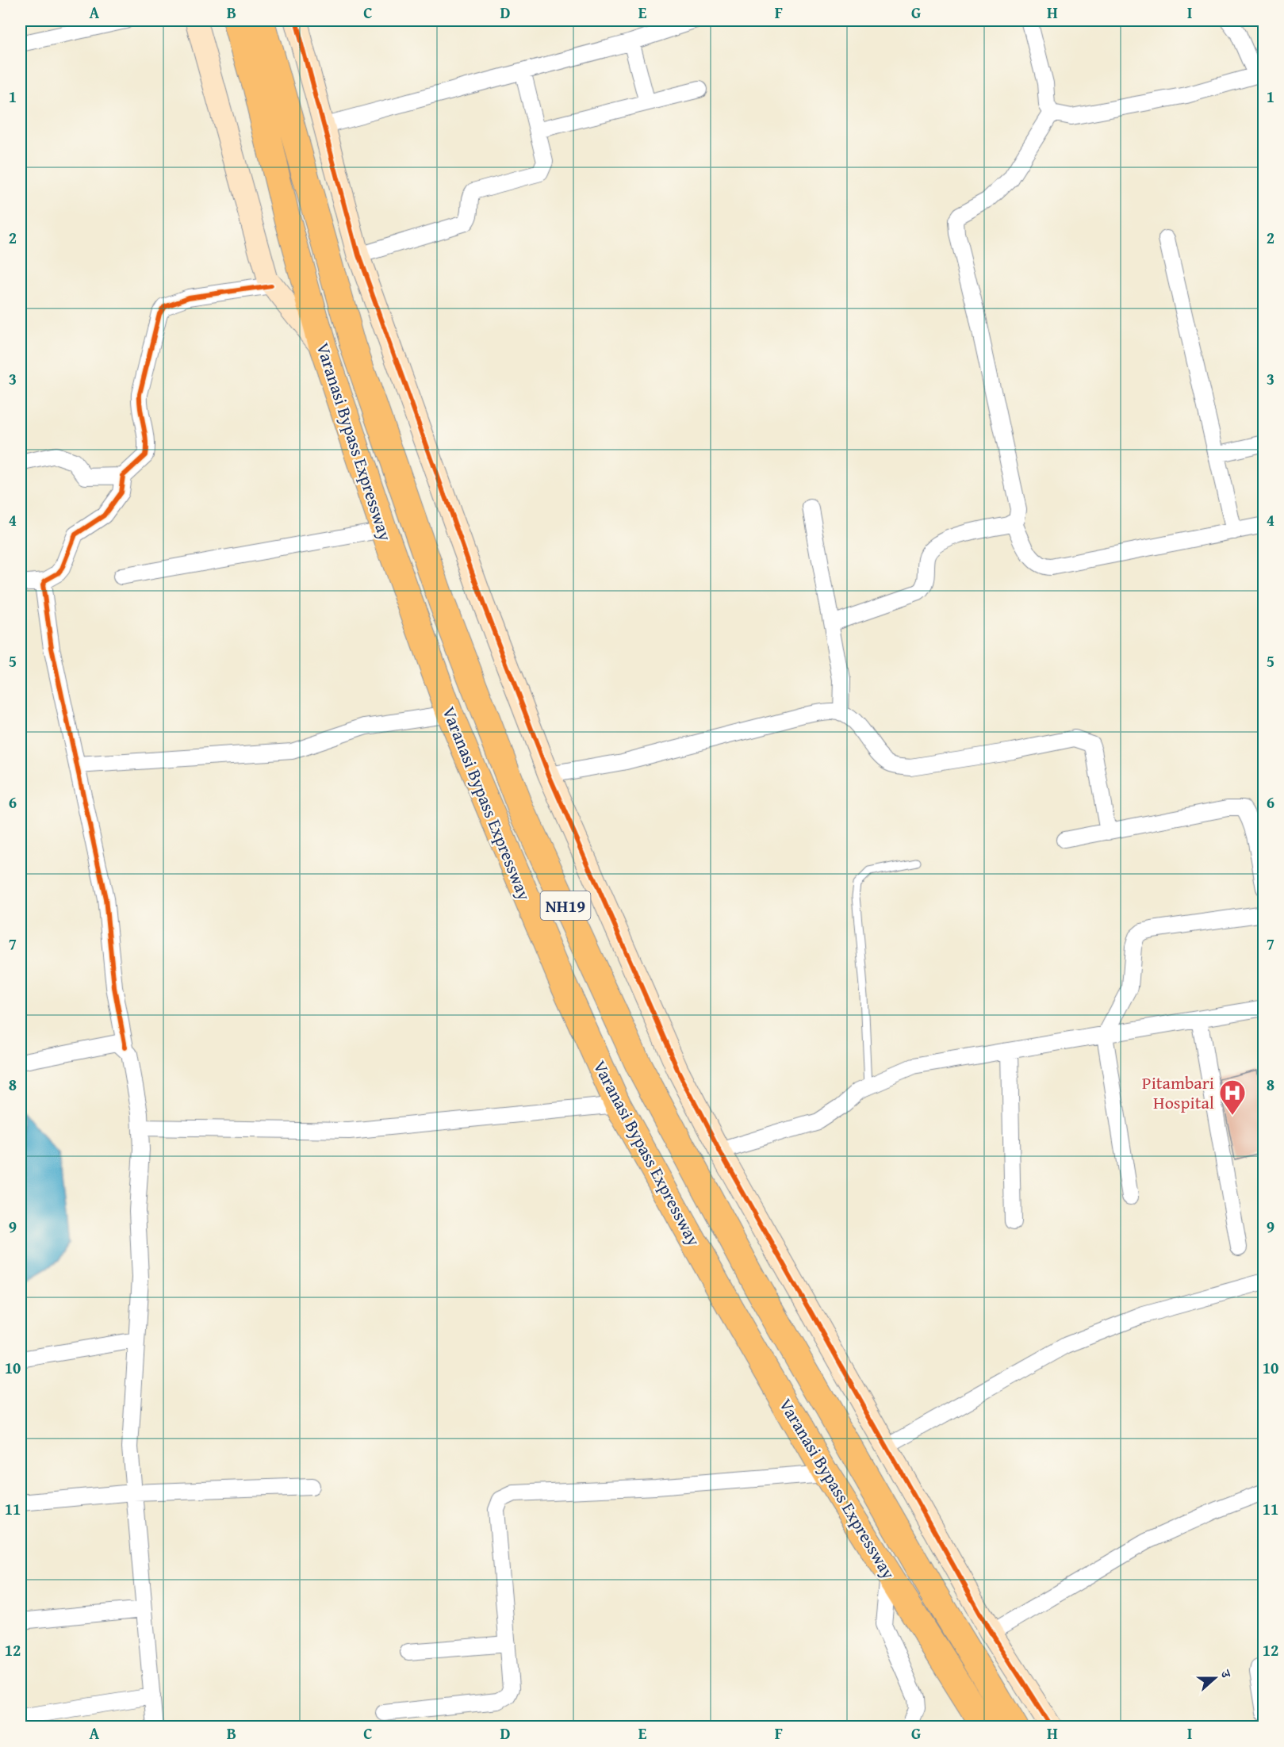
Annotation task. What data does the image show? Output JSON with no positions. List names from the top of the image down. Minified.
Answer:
{"streets":{"highway":["Varanasi Bypass Expressway","NH19"]},"places":{"hospital":["Pitambari Hospital"]},"north":"right","grid":{"columns":["A","B","C","D","E","F","G","H","I"],"rows":["1","2","3","4","5","6","7","8","9","10","11","12"]}}
